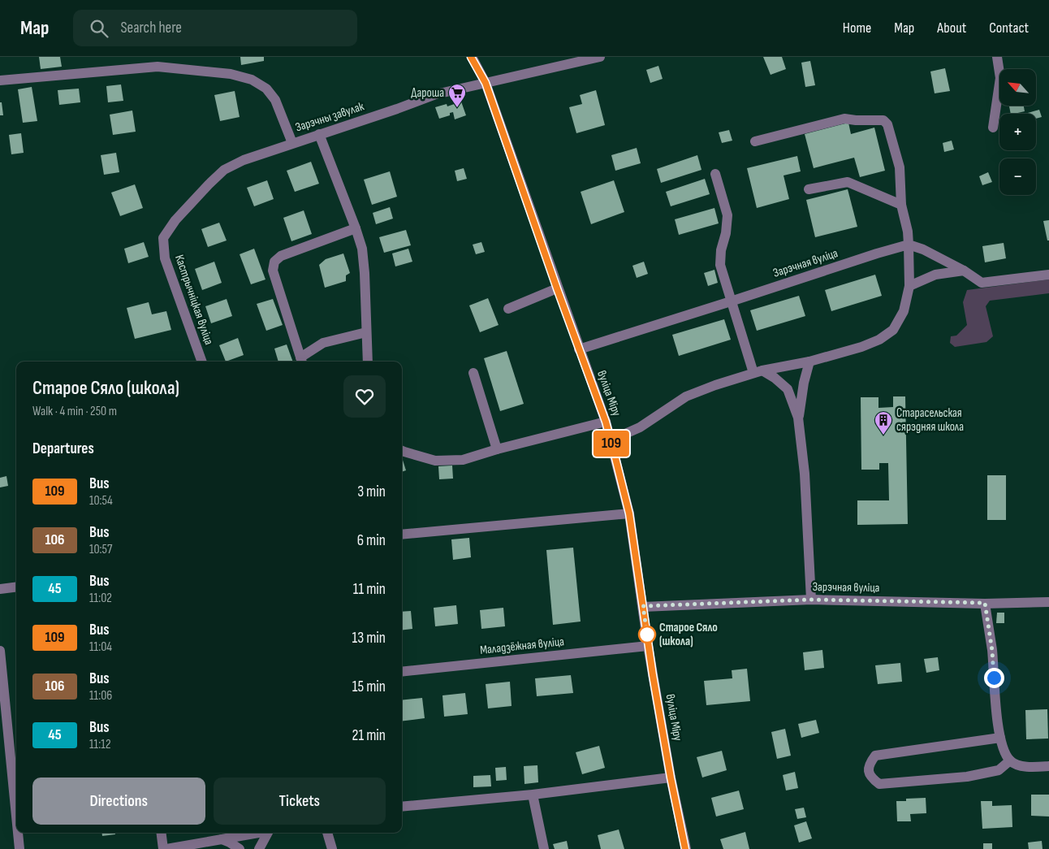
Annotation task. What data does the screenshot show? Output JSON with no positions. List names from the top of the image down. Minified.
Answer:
{"streets":{"street":["Зарэчны завулак","Зарэчная вуліца","Кастрычніцкая вуліца","вуліца Міру","Маладзёжная вуліца"]},"crossings":[["Зарэчны завулак","Кастрычніцкая вуліца"],["Зарэчны завулак","вуліца Міру"],["Зарэчная вуліца","вуліца Міру"],["вуліца Міру","Маладзёжная вуліца"]],"places":{"supermarket":["Дароша"],"building":["Старасельская сярэдняя школа"],"other":["Старое Сяло (школа)"]},"lines":["bus line 109"],"north":"top left","page":{"header":"Map","search":"Search here","nav":["Home","Map","About","Contact"],"on_map":"109","map_buttons":["+","−"],"heading":[["Старое Сяло (школа)","Walk · 4 min · 250 m"],"Departures"],"list":[{"mark":"109","name":"Bus","note":"10:54","value":"3 min"},{"mark":"106","name":"Bus","note":"10:57","value":"6 min"},{"mark":"45","name":"Bus","note":"11:02","value":"11 min"},{"mark":"109","name":"Bus","note":"11:04","value":"13 min"},{"mark":"106","name":"Bus","note":"11:06","value":"15 min"},{"mark":"45","name":"Bus","note":"11:12","value":"21 min"}],"buttons":["Directions","Tickets"]}}
